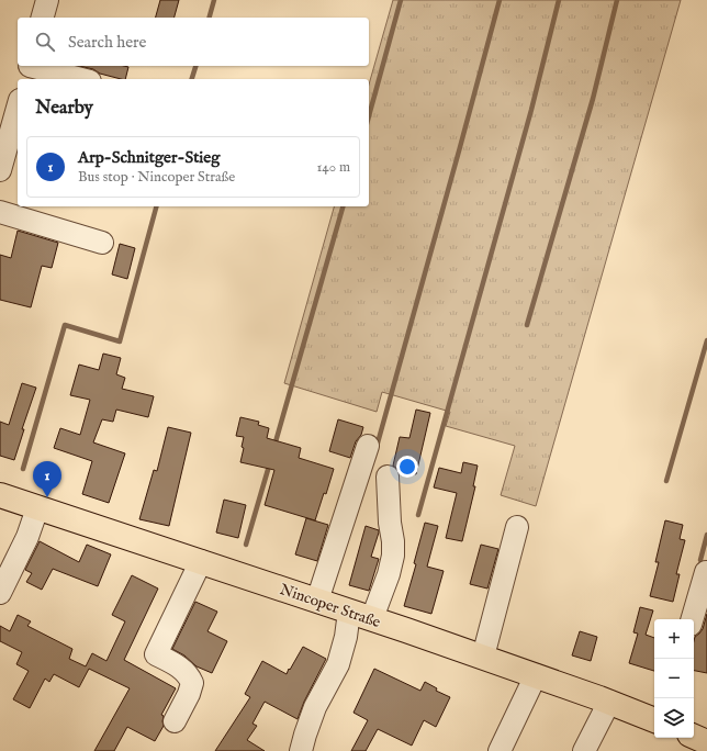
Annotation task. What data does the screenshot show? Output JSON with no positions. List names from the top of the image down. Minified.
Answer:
{"streets":{"main road":["Nincoper Straße"]},"page":{"search":"Search here","heading":"Nearby","list":[{"mark":"1","name":"Arp-Schnitger-Stieg","note":"Bus stop · Nincoper Straße","value":"140 m"}],"pins":"1","map_buttons":["+","−"]}}
